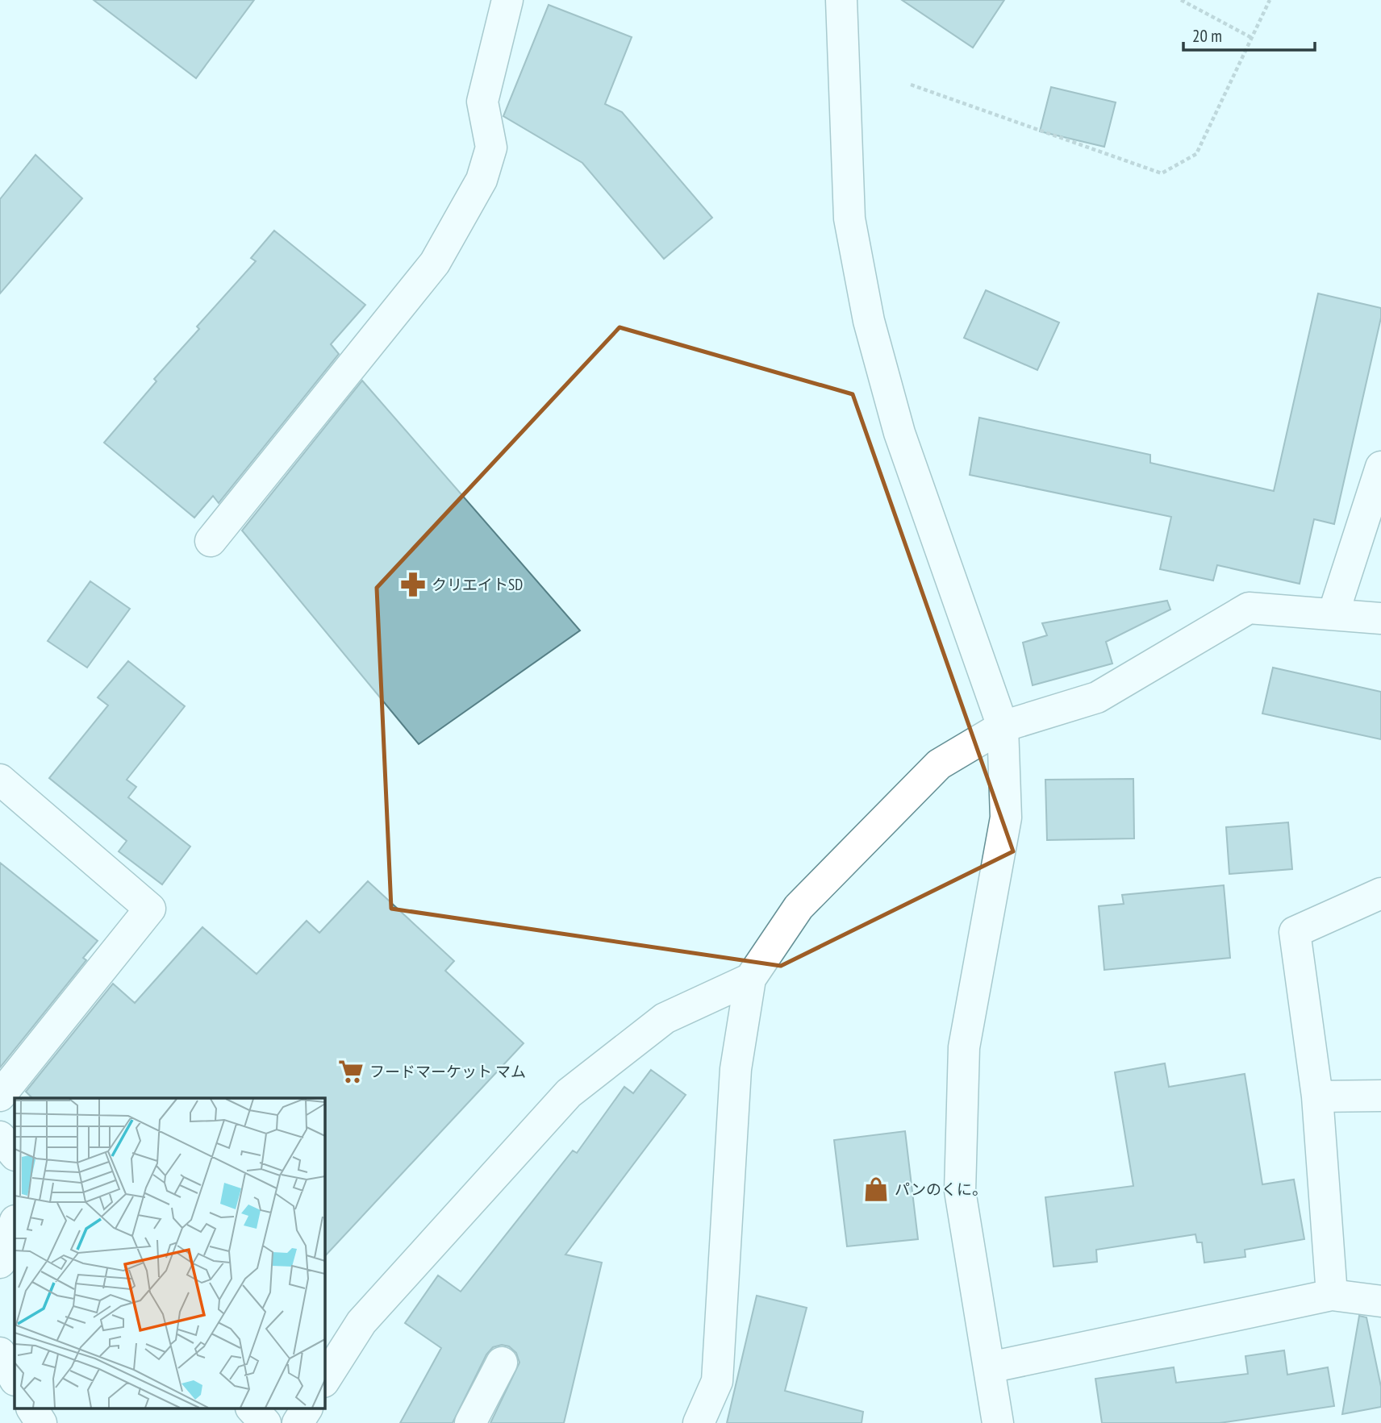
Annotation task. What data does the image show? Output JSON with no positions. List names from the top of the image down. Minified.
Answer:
{"places":{"pharmacy":["クリエイトSD"],"supermarket":["フードマーケット マム"],"shop":["パンのくに。"]},"scale_bar":"20 m"}
